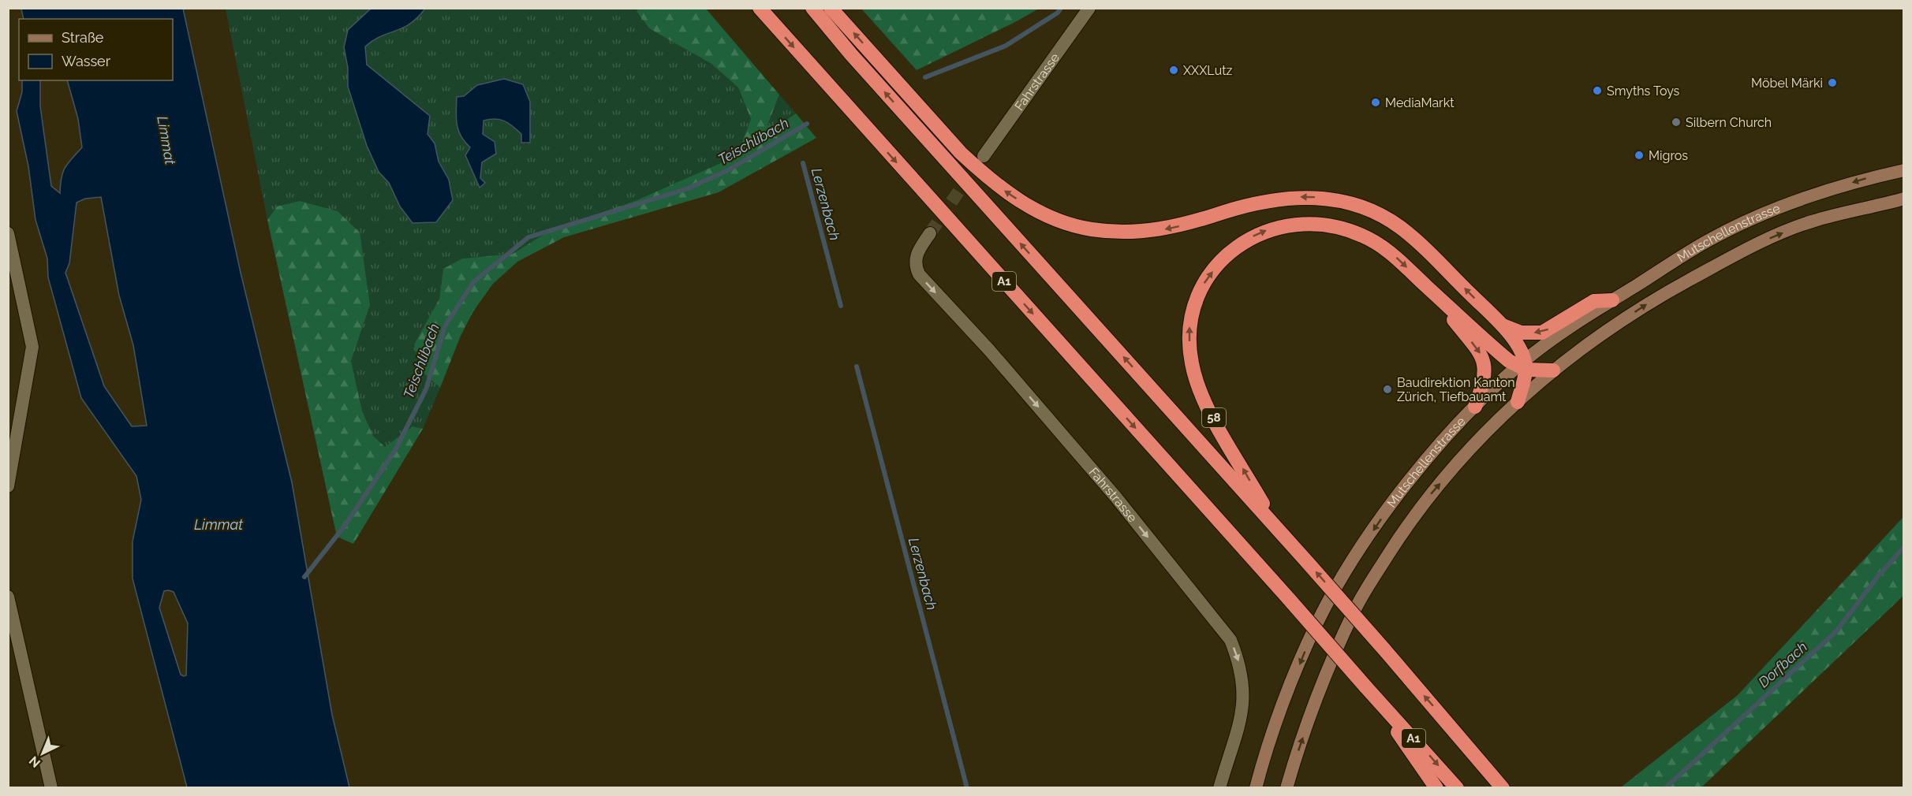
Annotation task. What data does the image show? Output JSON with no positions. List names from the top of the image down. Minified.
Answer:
{"streets":{"highway":["A1","58"],"main road":["Mutschellenstrasse"],"street":["Fahrstrasse"]},"crossings":[["Mutschellenstrasse","58"]],"one_way":["Fahrstrasse"],"water":["Limmat","Teischlibach","Lerzenbach","Dorfbach"],"places":["XXXLutz","Möbel Märki","Smyths Toys","MediaMarkt","Silbern Church","Migros","Baudirektion Kanton Zürich, Tiefbauamt"],"legend":["Straße","Wasser"],"north":"bottom left"}
